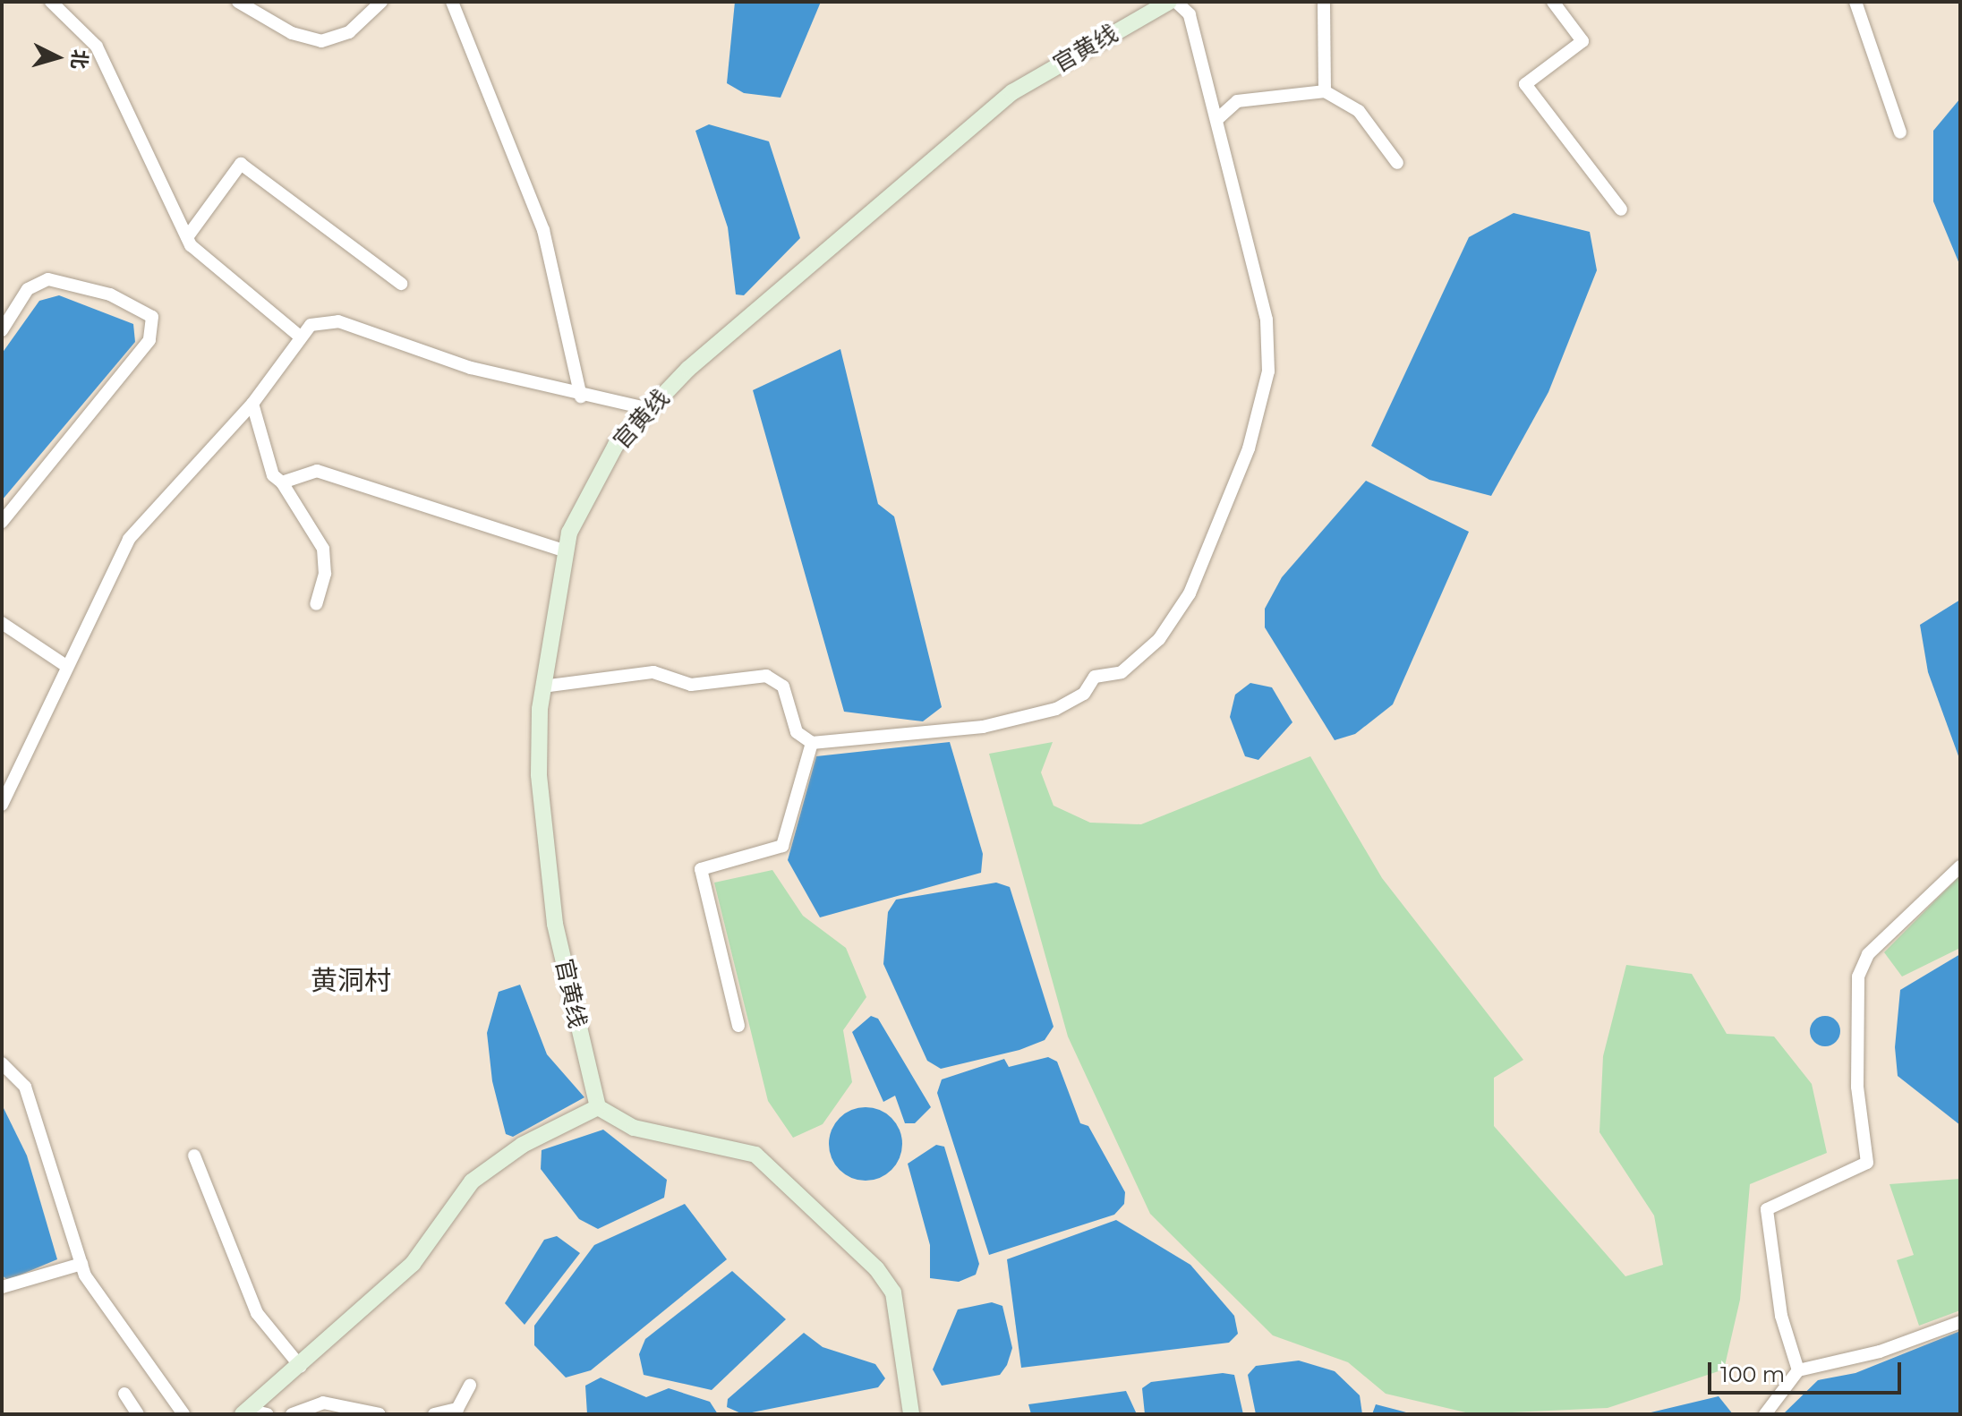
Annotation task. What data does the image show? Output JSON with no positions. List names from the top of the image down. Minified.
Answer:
{"streets":{"street":["官黄线"]},"districts":["黄洞村"],"scale_bar":"100 m","north":"right"}
